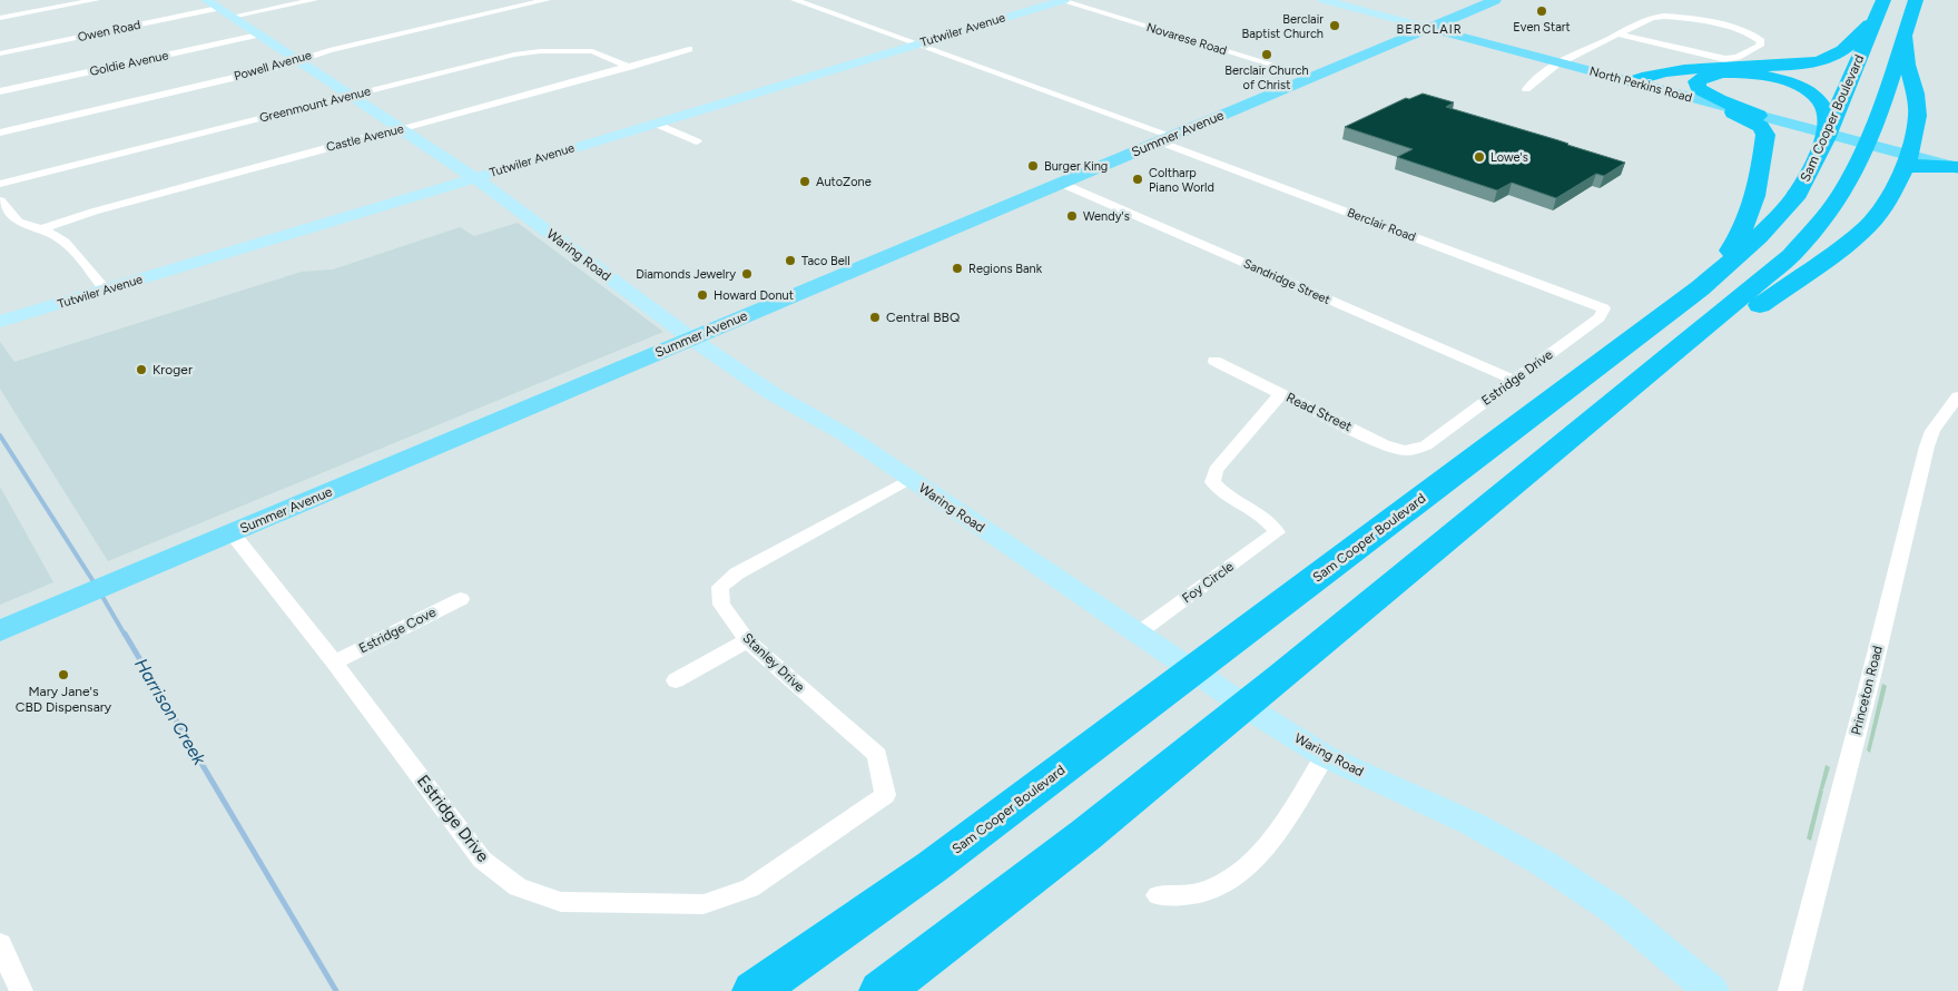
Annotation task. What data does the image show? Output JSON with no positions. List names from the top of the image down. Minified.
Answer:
{"streets":{"highway":["Sam Cooper Boulevard"],"main road":["North Perkins Road","Summer Avenue"],"street":["Tutwiler Avenue","Owen Road","Novarese Road","Goldie Avenue","Powell Avenue","Greenmount Avenue","Castle Avenue","Berclair Road","Waring Road","Sandridge Street","Estridge Drive","Read Street","Foy Circle","Estridge Cove","Stanley Drive","Princeton Road"]},"crossings":[["Tutwiler Avenue","Novarese Road"],["Tutwiler Avenue","Berclair Road"],["Tutwiler Avenue","Waring Road"],["Owen Road","Waring Road"],["Novarese Road","Summer Avenue"],["Goldie Avenue","Waring Road"],["Powell Avenue","Waring Road"],["North Perkins Road","Summer Avenue"],["Greenmount Avenue","Castle Avenue"],["Greenmount Avenue","Waring Road"],["Summer Avenue","Berclair Road"],["Summer Avenue","Waring Road"],["Summer Avenue","Sandridge Street"],["Summer Avenue","Estridge Drive"],["Castle Avenue","Waring Road"],["Berclair Road","Estridge Drive"],["Waring Road","Foy Circle"],["Waring Road","Stanley Drive"],["Sandridge Street","Estridge Drive"],["Estridge Drive","Read Street"],["Estridge Drive","Estridge Cove"],["Estridge Drive","Stanley Drive"],["Read Street","Foy Circle"]],"districts":["BERCLAIR"],"water":["Harrison Creek"],"places":["Even Start","Berclair Baptist Church","Berclair Church of Christ","Lowe's","Burger King","Coltharp Piano World","AutoZone","Wendy's","Taco Bell","Regions Bank","Diamonds Jewelry","Howard Donut","Central BBQ","Kroger","Mary Jane's CBD Dispensary"]}
